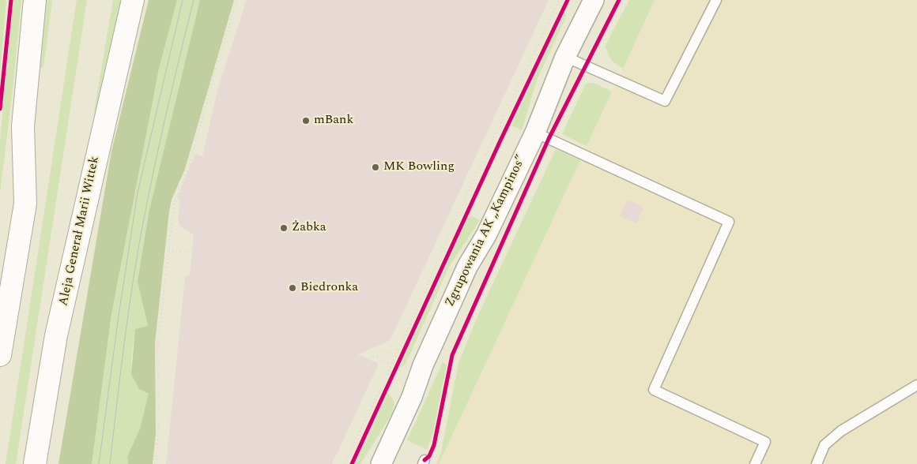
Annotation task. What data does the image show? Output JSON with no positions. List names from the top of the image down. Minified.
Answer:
{"streets":{"main road":["Aleja Generał Marii Wittek"],"street":["Zgrupowania AK „Kampinos”"]},"places":["mBank","MK Bowling","Żabka","Biedronka"]}
